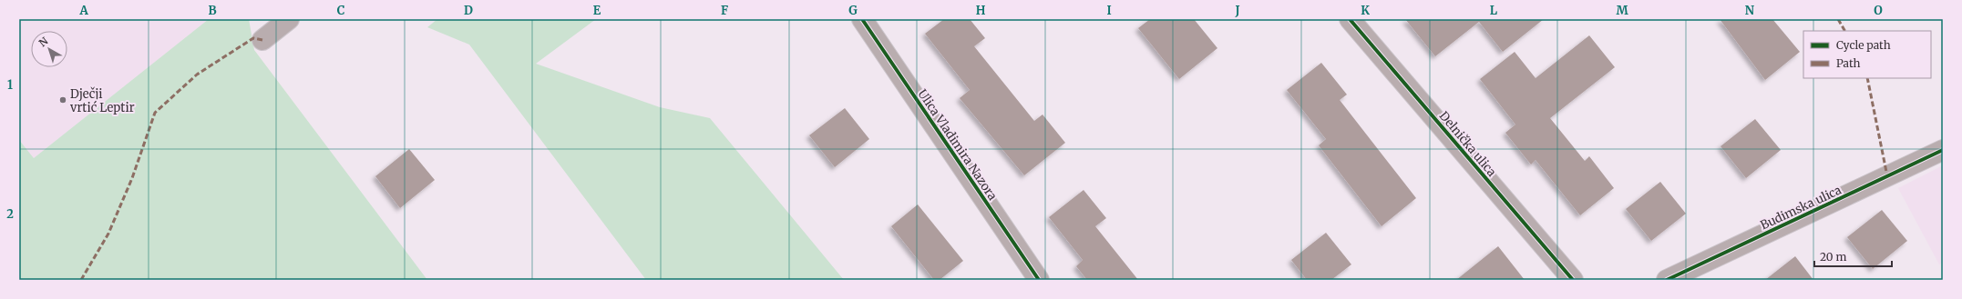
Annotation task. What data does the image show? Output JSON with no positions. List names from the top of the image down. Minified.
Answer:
{"streets":{"street":["Delnička ulica","Ulica Vladimira Nazora","Budimska ulica"]},"places":["Dječji vrtić Leptir"],"legend":["Cycle path","Path"],"scale_bar":"20 m","north":"top left","grid":{"columns":["A","B","C","D","E","F","G","H","I","J","K","L","M","N","O"],"rows":["1","2"]}}
